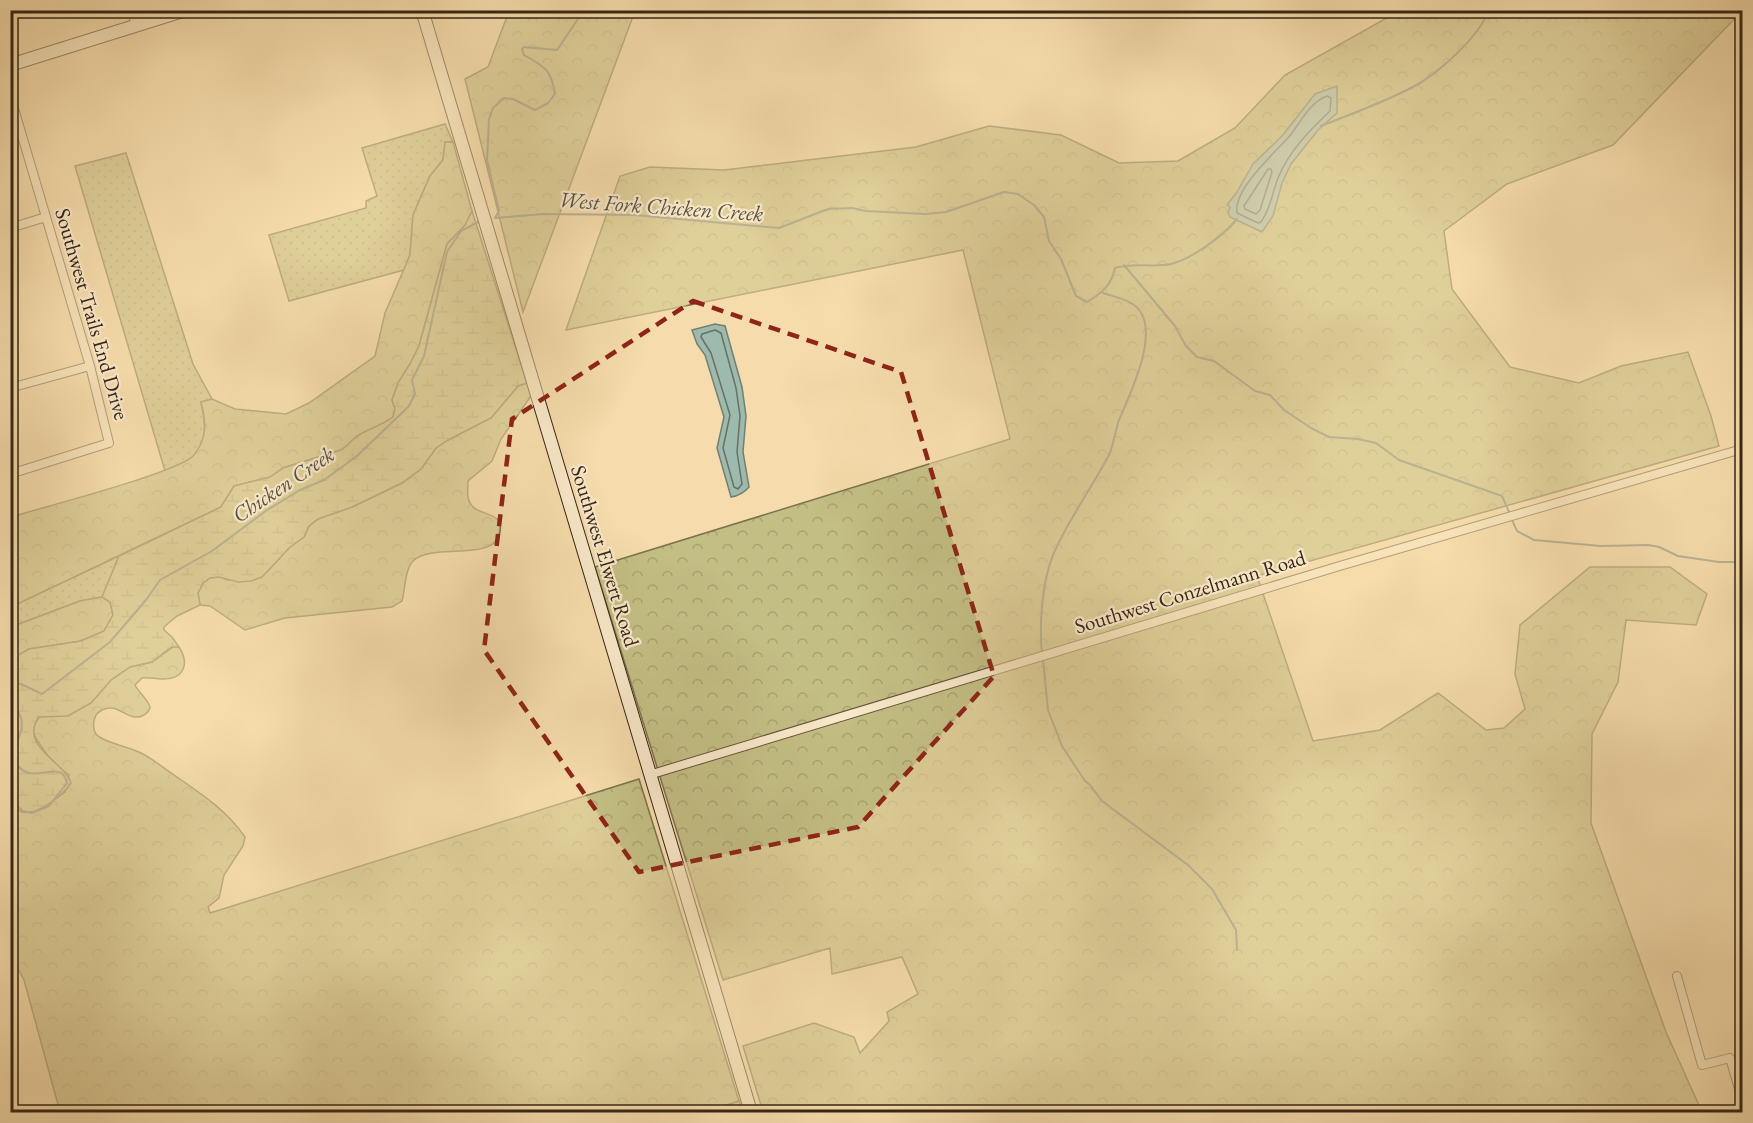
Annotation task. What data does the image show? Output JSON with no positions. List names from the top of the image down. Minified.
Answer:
{"streets":{"main road":["Southwest Elwert Road"],"street":["Southwest Trails End Drive","Southwest Conzelmann Road"]},"crossings":[["Southwest Elwert Road","Southwest Conzelmann Road"]],"water":["West Fork Chicken Creek","Chicken Creek"]}
